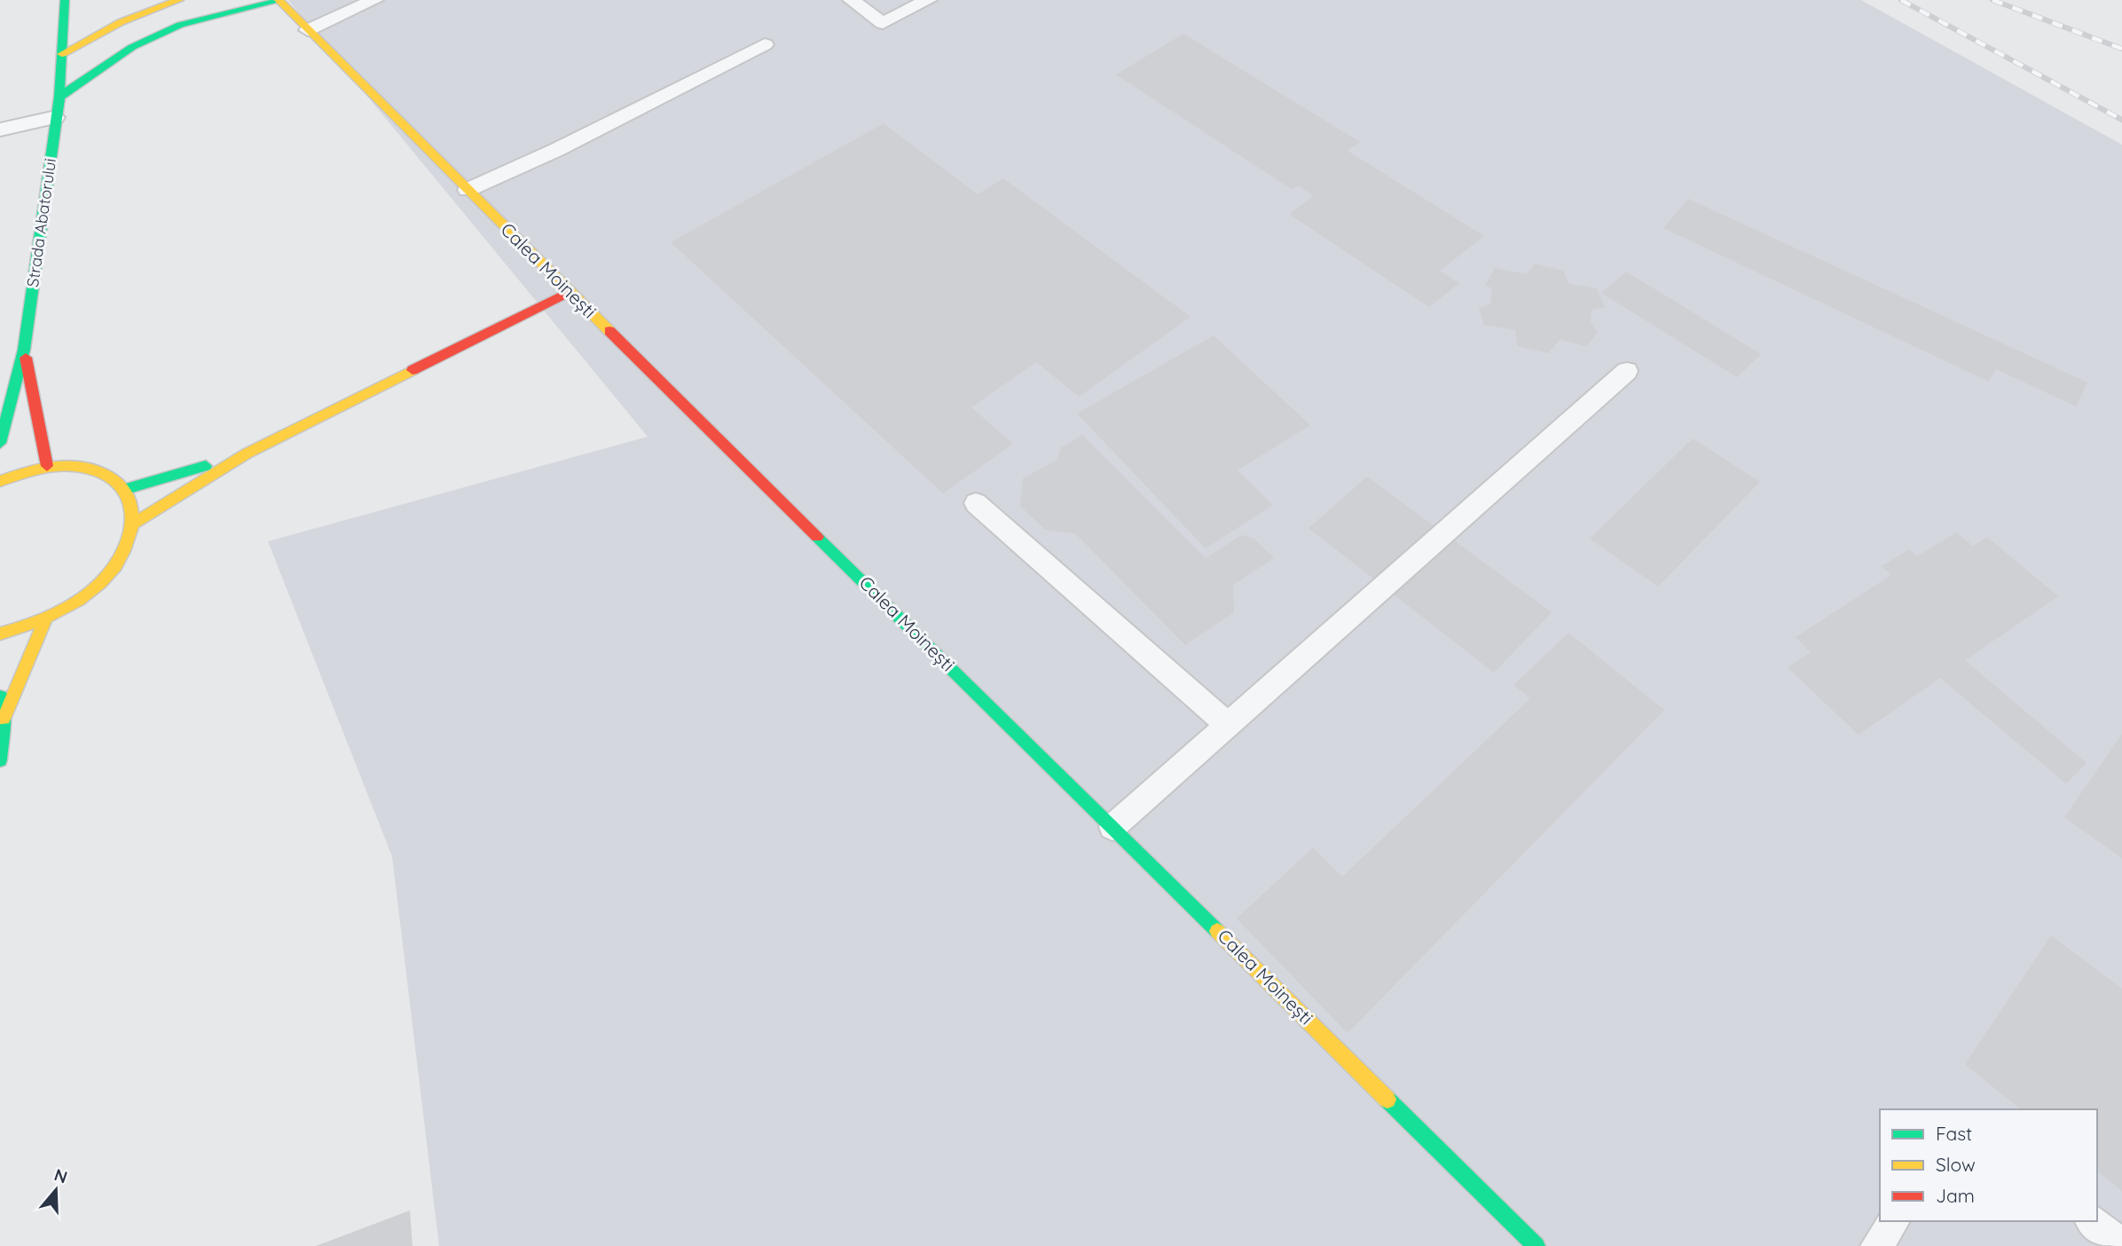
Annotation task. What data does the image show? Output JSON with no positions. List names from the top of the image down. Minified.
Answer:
{"streets":{"street":["Strada Abatorului","Calea Moinești"]},"legend":["Fast","Slow","Jam"],"north":"top"}
